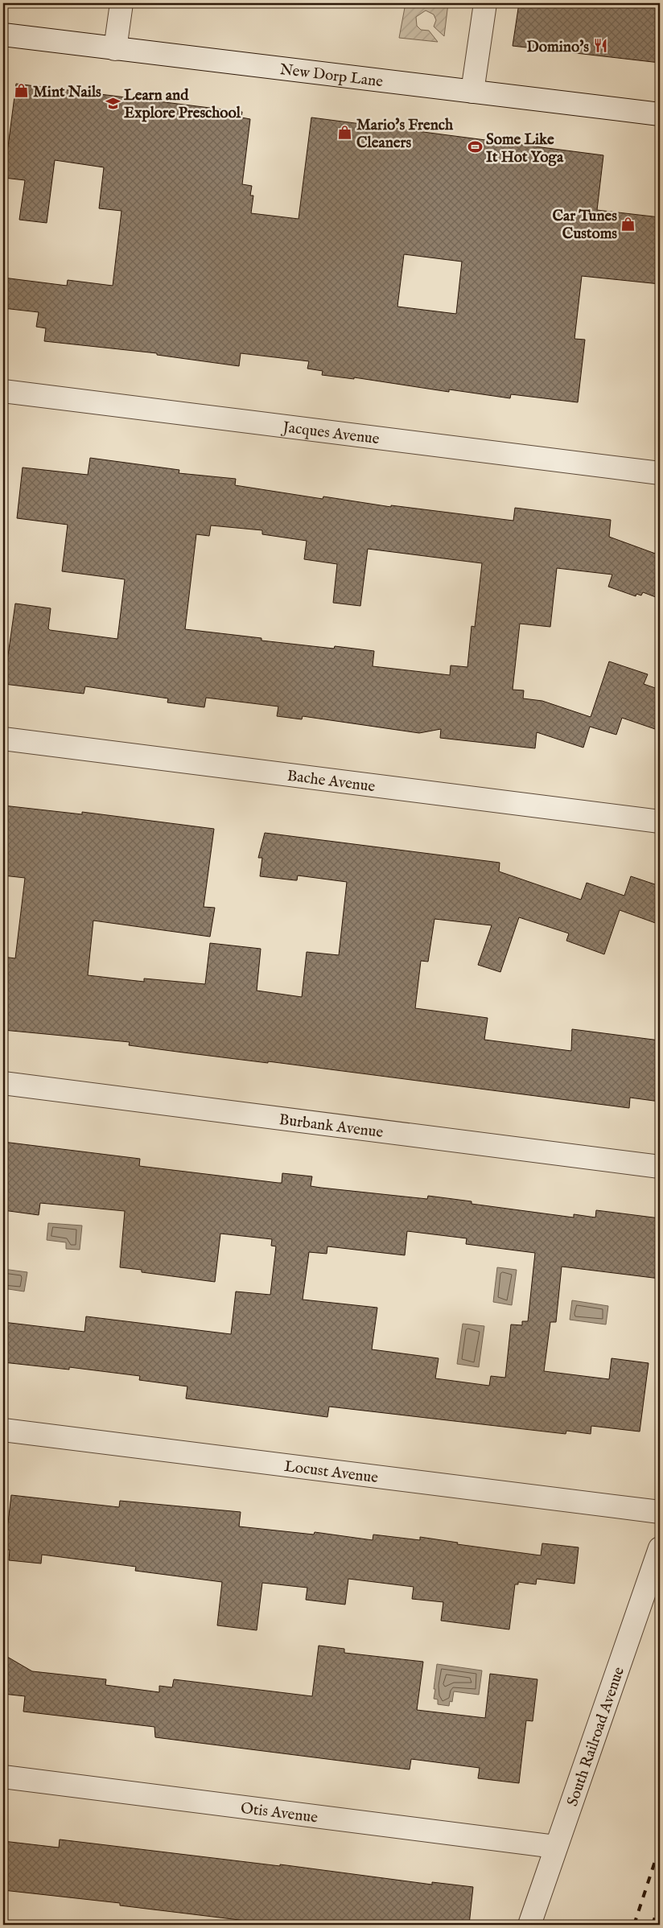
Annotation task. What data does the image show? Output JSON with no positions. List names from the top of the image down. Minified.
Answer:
{"streets":{"street":["New Dorp Lane","Jacques Avenue","Bache Avenue","Burbank Avenue","Locust Avenue","South Railroad Avenue","Otis Avenue"]},"crossings":[["South Railroad Avenue","Otis Avenue"]],"places":{"restaurant":["Domino's"],"shop":["Mint Nails","Mario's French Cleaners","Car Tunes Customs"],"school or university":["Learn and Explore Preschool"],"sports":["Some Like It Hot Yoga"]}}
